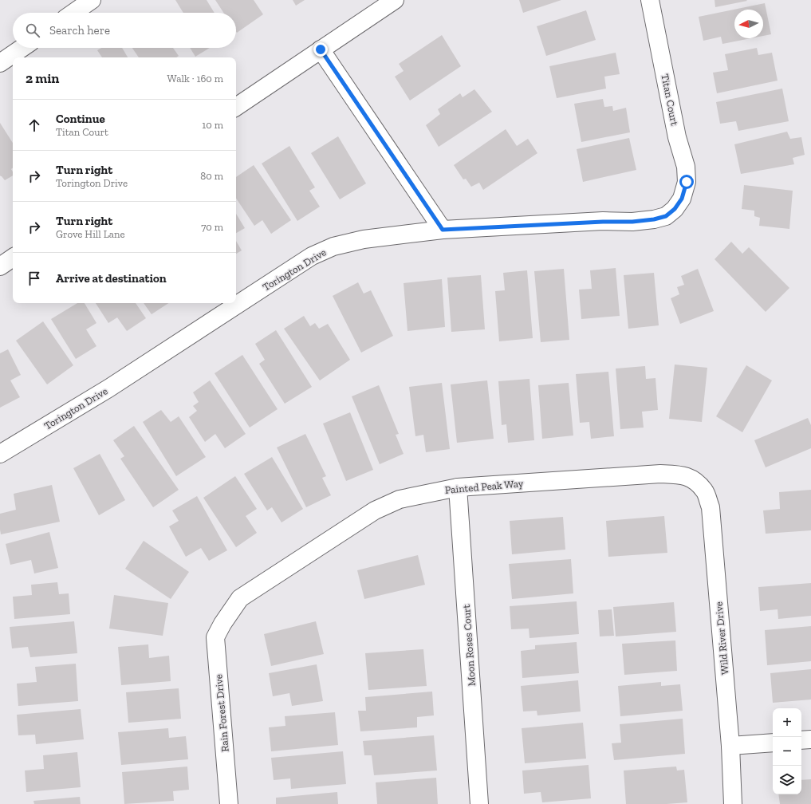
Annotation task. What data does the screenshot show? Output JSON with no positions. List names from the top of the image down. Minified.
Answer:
{"streets":{"street":["Titan Court","Torington Drive","Painted Peak Way","Wild River Drive","Moon Roses Court","Rain Forest Drive"]},"crossings":[["Titan Court","Torington Drive"],["Painted Peak Way","Wild River Drive"],["Painted Peak Way","Moon Roses Court"],["Painted Peak Way","Rain Forest Drive"]],"north":"left","page":{"search":"Search here","heading":["2 min","Walk · 160 m"],"list":[["Continue","Titan Court","10 m"],["Turn right","Torington Drive","80 m"],["Turn right","Grove Hill Lane","70 m"],"Arrive at destination"],"map_buttons":["+","−"]}}
